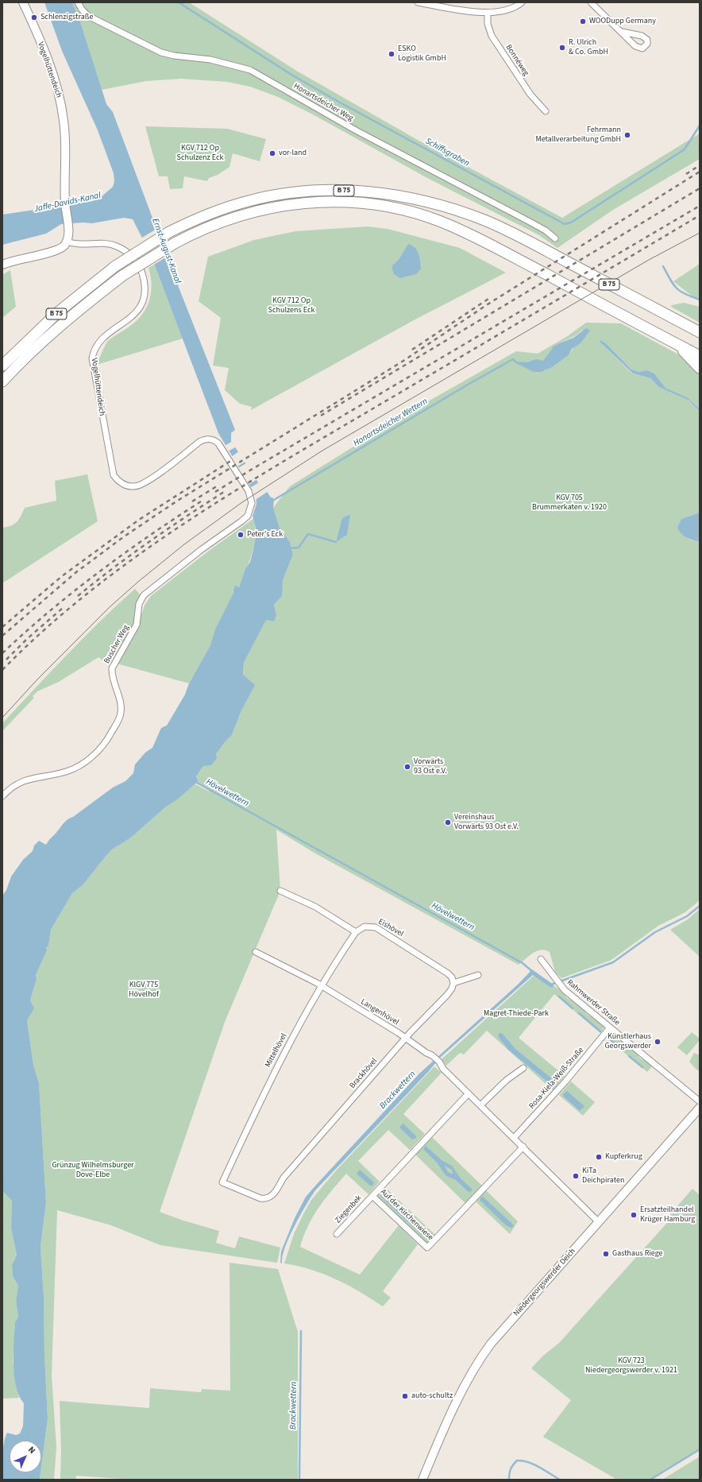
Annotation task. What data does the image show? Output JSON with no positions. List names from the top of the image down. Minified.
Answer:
{"streets":{"highway":["B 75"],"street":["Bonnéweg","Vogelhüttendeich","Honartsdeicher Weg","Buscher Weg","Eishövel","Rahmwerder Straße","Langenhövel","Mittelhövel","Brackhövel","Rosa-Kiela-Weiß-Straße","Ziegenbek","Auf der Kirchenwiese","Niedergeorgswerder Deich"]},"crossings":[["Vogelhüttendeich","Buscher Weg"],["Eishövel","Mittelhövel"],["Eishövel","Brackhövel"],["Rahmwerder Straße","Rosa-Kiela-Weiß-Straße"],["Langenhövel","Mittelhövel"],["Langenhövel","Brackhövel"],["Langenhövel","Rosa-Kiela-Weiß-Straße"],["Langenhövel","Auf der Kirchenwiese"],["Langenhövel","Niedergeorgswerder Deich"],["Mittelhövel","Brackhövel"],["Ziegenbek","Auf der Kirchenwiese"]],"water":["Schiffsgraben","Jaffe-Davids-Kanal","Ernst-August-Kanal","Honartsdeicher Wettern","Hövelwettern","Brackwettern"],"parks":["KGV 712 Op Schulzenz Eck","KGV 712 Op Schulzens Eck","KGV 705 Brummerkaten v. 1920","KlGV 775 Hövelhof","Magret-Thiede-Park","Grünzug Wilhelmsburger Dove-Elbe","KGV 723 Niedergeorgswerder v. 1921"],"places":["Schlenzigstraße","WOODupp Germany","R. Ulrich & Co. GmbH","ESKO Logistik GmbH","Fehrmann Metallverarbeitung GmbH","vor-land","Peter's Eck","Vorwärts 93 Ost e.V.","Vereinshaus Vorwärts 93 Ost e.V.","Künstlerhaus Georgswerder","Kupferkrug","KiTa Deichpiraten","Ersatzteilhandel Krüger Hamburg","Gasthaus Riege","auto-schultz"],"north":"top right"}
